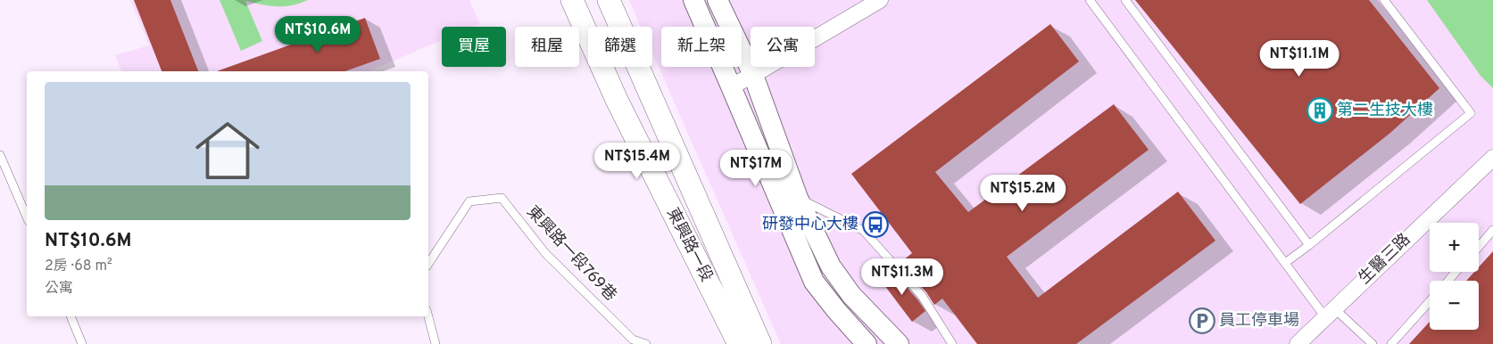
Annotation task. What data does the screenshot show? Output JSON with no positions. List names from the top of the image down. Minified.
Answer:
{"streets":{"main road":["東興路一段"],"street":["生醫三路"],"lane":["東興路一段769巷"]},"places":{"building":["第二生技大樓"],"bus stop":["研發中心大樓"],"parking":["員工停車場"]},"page":{"price":["NT$10.6M","NT$11.1M","NT$15.4M","NT$17M","NT$15.2M","NT$11.3M"],"chip":["買屋","租屋","篩選","新上架","公寓"],"list":[{"name":"NT$10.6M","note":"2房 · 68 m² · 公寓"}],"map_buttons":["+","−"]}}
